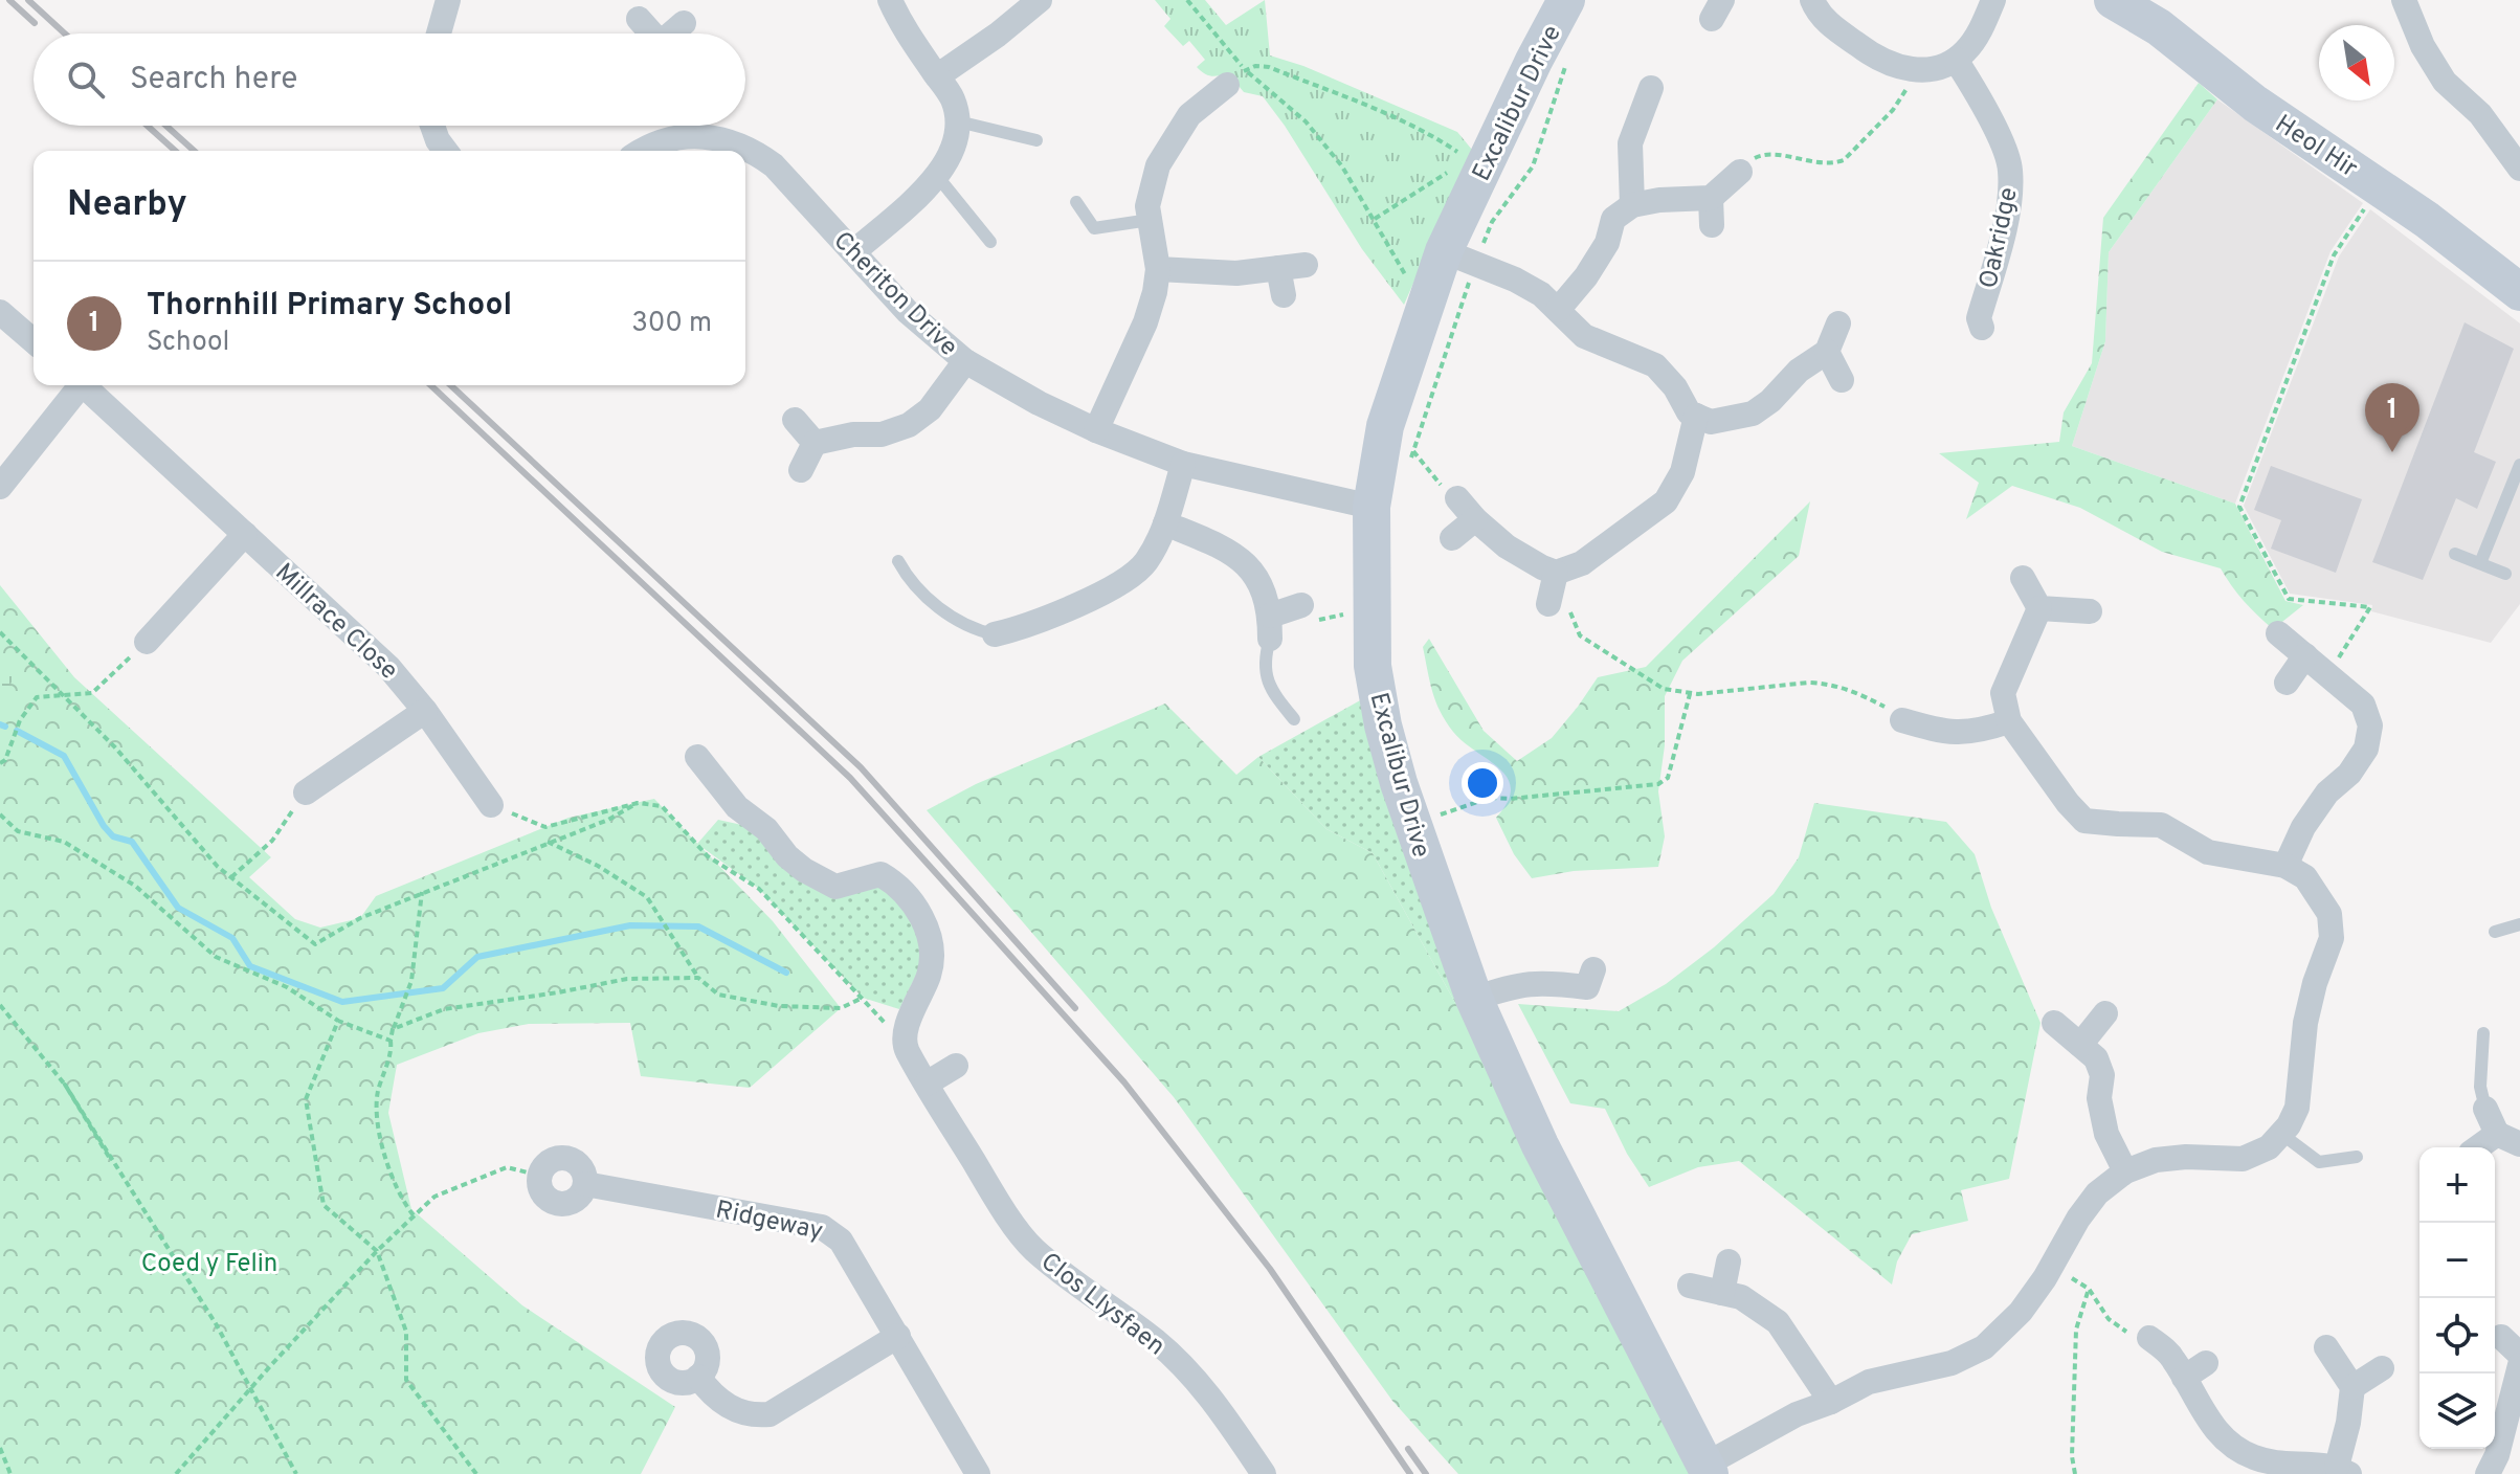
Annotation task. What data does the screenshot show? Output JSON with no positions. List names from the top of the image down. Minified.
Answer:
{"streets":{"street":["Excalibur Drive","Heol Hir","Oakridge","Cheriton Drive","Millrace Close","Ridgeway","Clos Llysfaen"]},"crossings":[["Excalibur Drive","Cheriton Drive"]],"parks":["Coed y Felin"],"north":"bottom right","page":{"search":"Search here","heading":"Nearby","list":[{"mark":"1","name":"Thornhill Primary School","note":"School","value":"300 m"}],"pins":"1","map_buttons":["+","−"]}}
